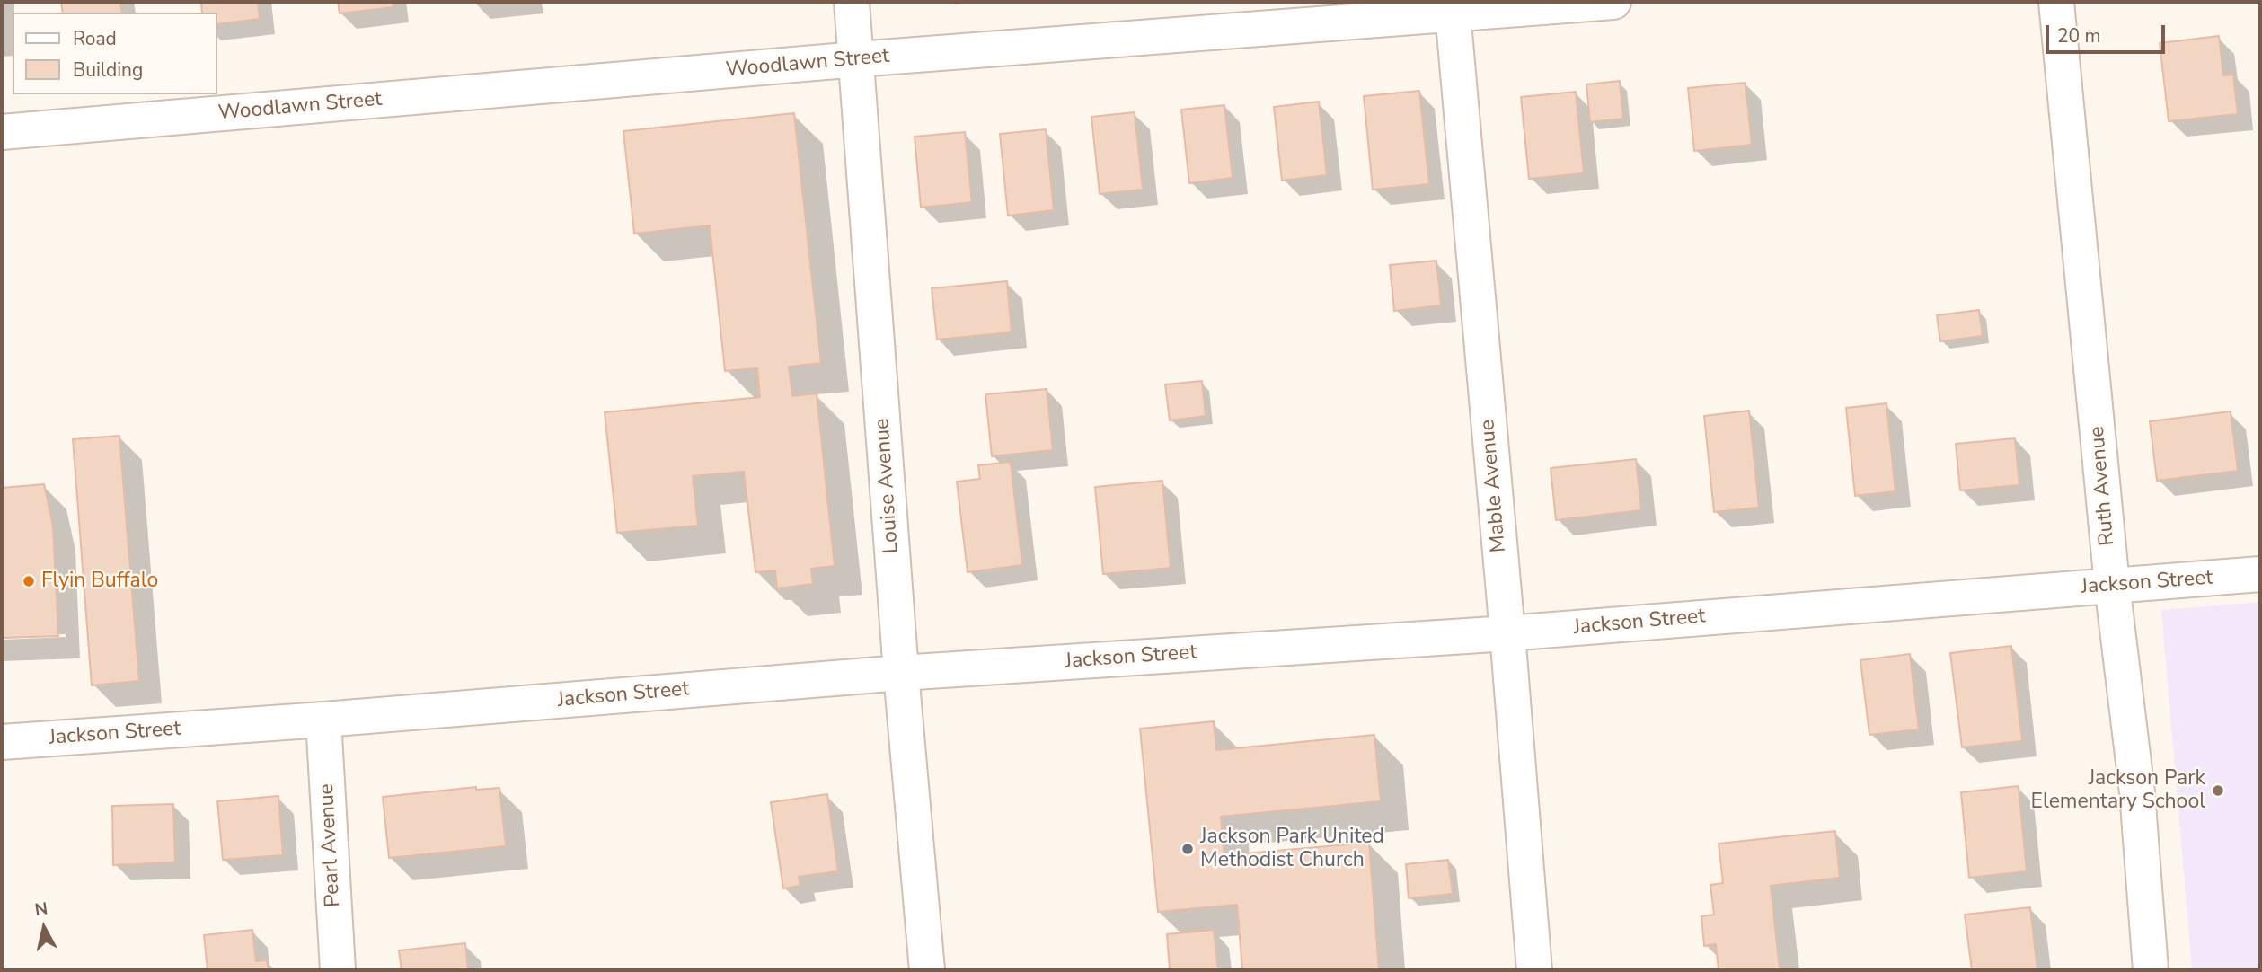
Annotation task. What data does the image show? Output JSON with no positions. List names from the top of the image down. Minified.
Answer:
{"streets":{"street":["Woodlawn Street","Louise Avenue","Mable Avenue","Ruth Avenue","Jackson Street","Pearl Avenue"]},"crossings":[["Woodlawn Street","Louise Avenue"],["Woodlawn Street","Mable Avenue"],["Louise Avenue","Jackson Street"],["Mable Avenue","Jackson Street"],["Ruth Avenue","Jackson Street"],["Jackson Street","Pearl Avenue"]],"places":["Flyin Buffalo","Jackson Park Elementary School","Jackson Park United Methodist Church"],"legend":["Road","Building"],"scale_bar":"20 m","north":"top"}
